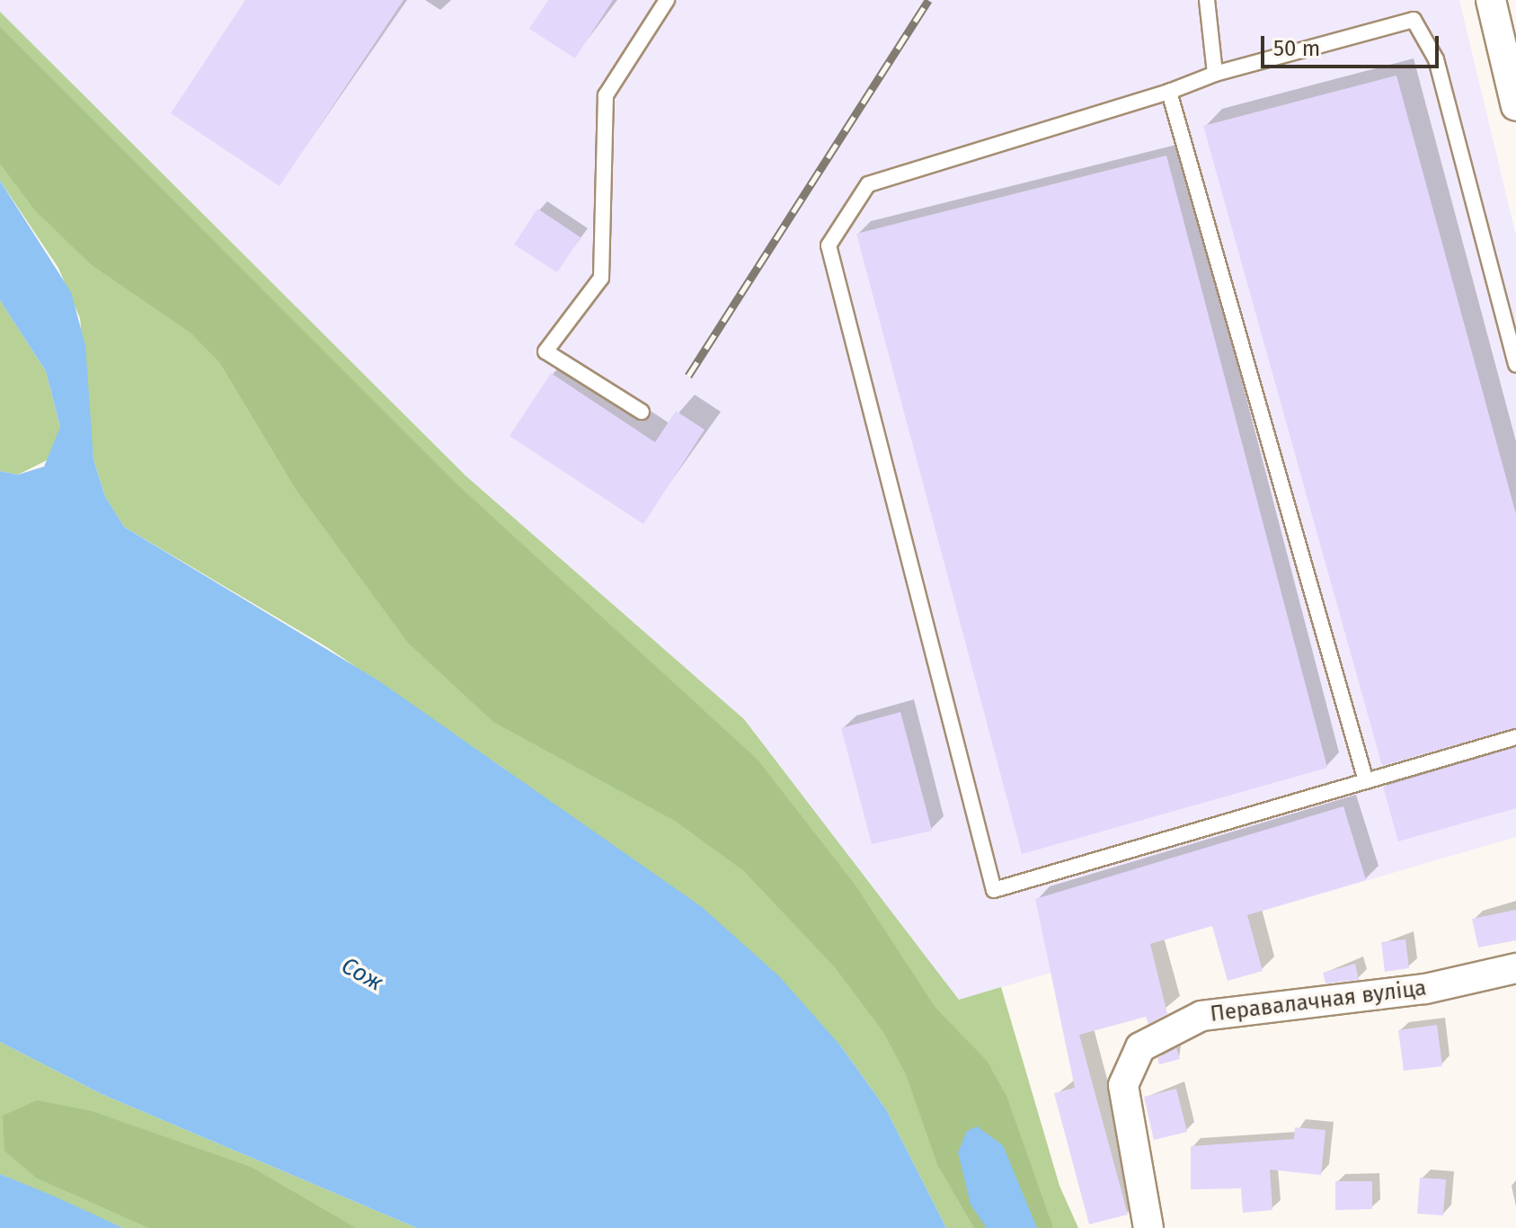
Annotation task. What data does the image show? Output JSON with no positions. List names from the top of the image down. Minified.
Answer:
{"streets":{"street":["Перавалачная вуліца"]},"water":["Сож"],"scale_bar":"50 m"}
